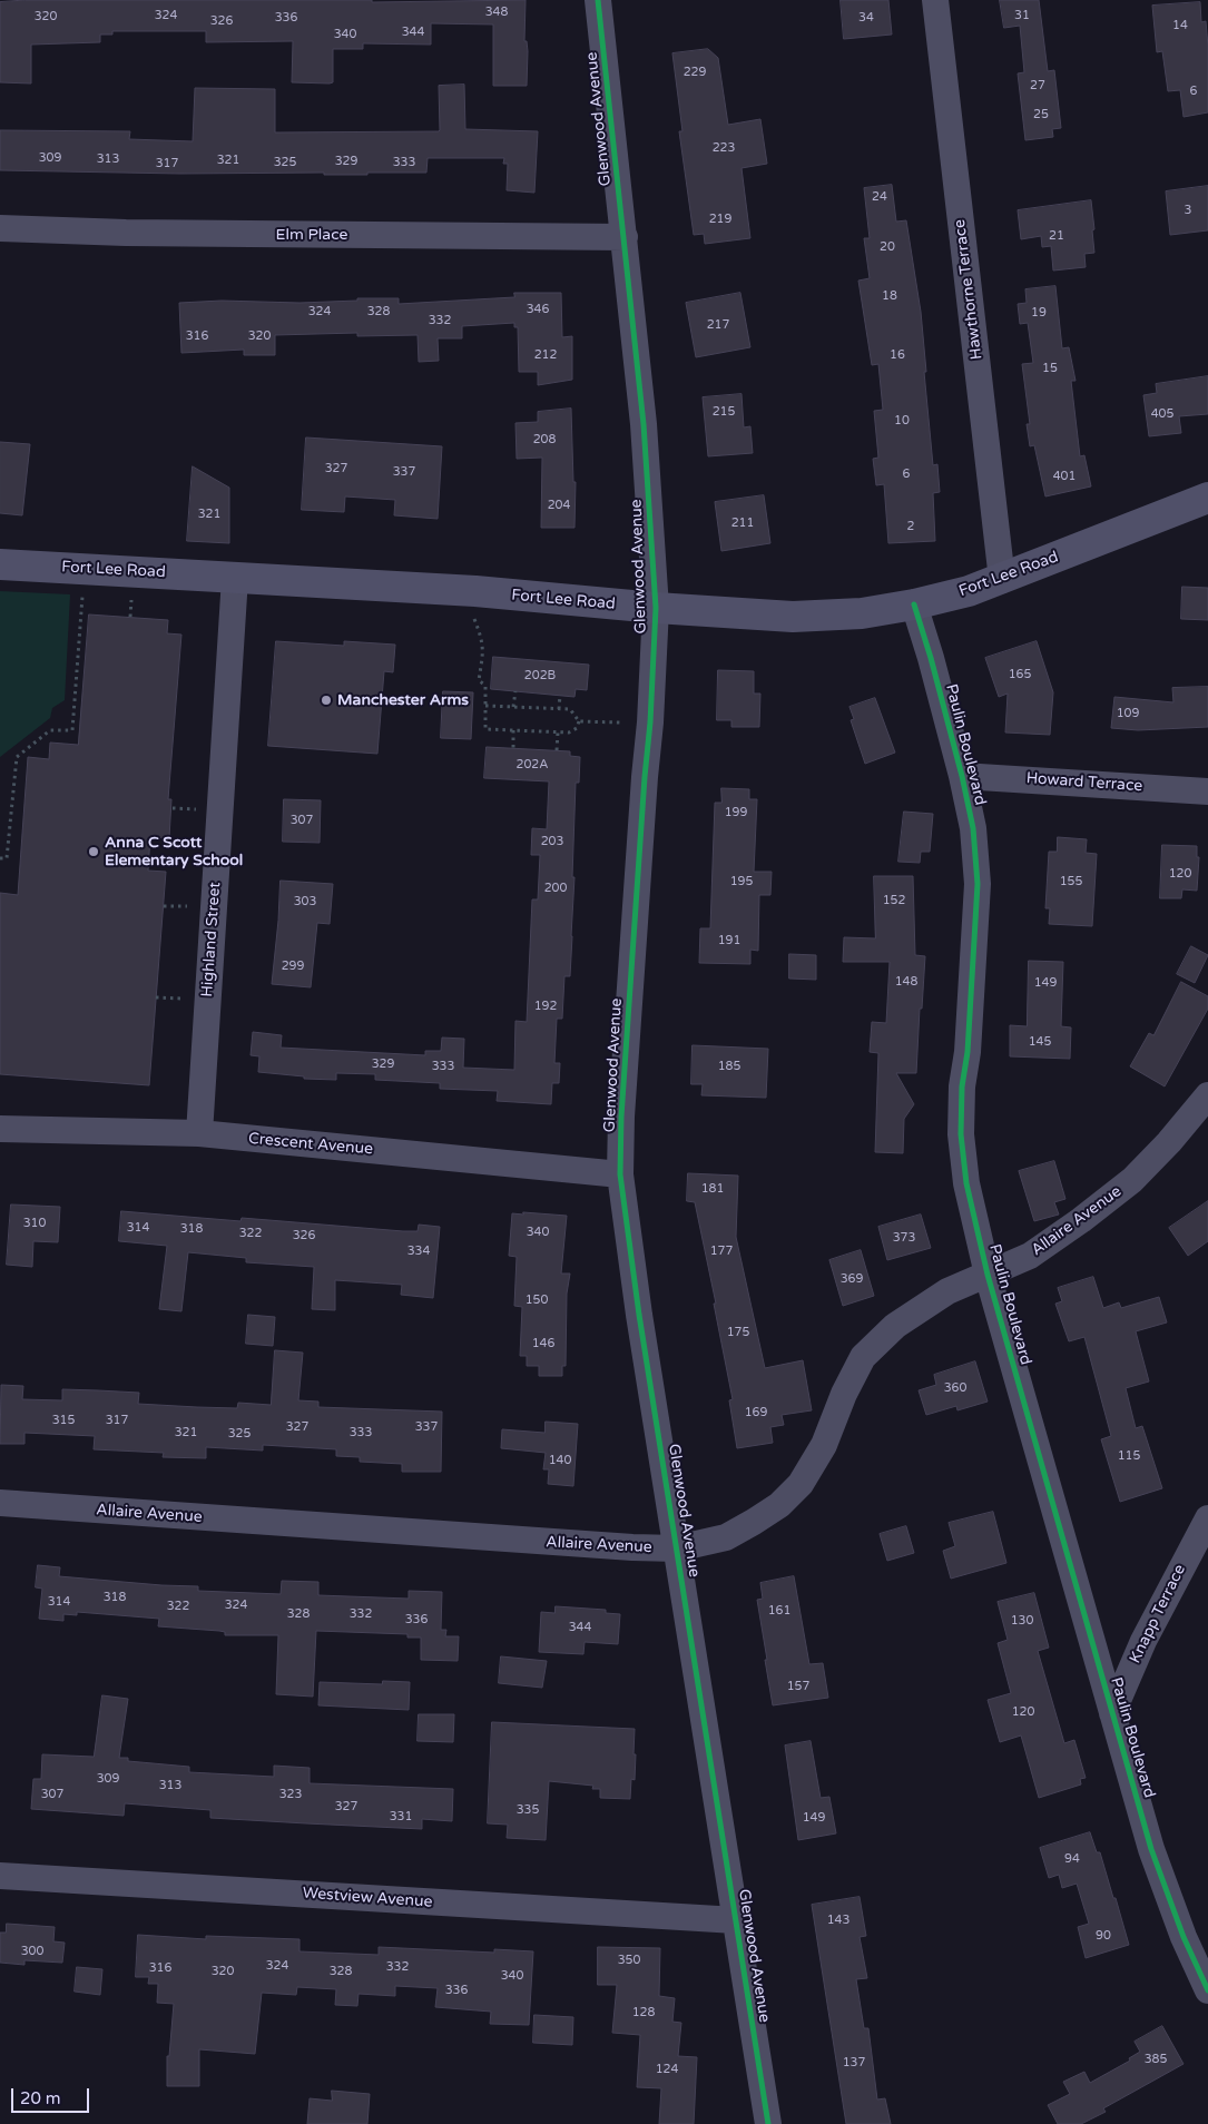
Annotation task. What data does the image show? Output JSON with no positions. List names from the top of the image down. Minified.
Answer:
{"streets":{"main road":["Fort Lee Road"],"street":["Glenwood Avenue","Elm Place","Hawthorne Terrace","Paulin Boulevard","Howard Terrace","Highland Street","Crescent Avenue","Allaire Avenue","Knapp Terrace","Westview Avenue"]},"crossings":[["Glenwood Avenue","Elm Place"],["Glenwood Avenue","Fort Lee Road"],["Glenwood Avenue","Crescent Avenue"],["Glenwood Avenue","Allaire Avenue"],["Glenwood Avenue","Westview Avenue"],["Hawthorne Terrace","Fort Lee Road"],["Fort Lee Road","Paulin Boulevard"],["Fort Lee Road","Highland Street"],["Paulin Boulevard","Howard Terrace"],["Paulin Boulevard","Allaire Avenue"],["Paulin Boulevard","Knapp Terrace"],["Highland Street","Crescent Avenue"]],"places":["Manchester Arms","Anna C Scott Elementary School"],"house_numbers":["348","324","31","320","336","34","326","14","344","340","229","27","6","25","223","309","313","321","329","325","333","317","24","3","219","21","20","18","346","324","328","19","332","217","316","320","212","16","15","215","405","10","208","327","337","6","401","204","321","211","2","165","202B","109","202A","199","307","203","120","195","155","200","152","303","191","299","148","149","192","145","329","333","185","181","310","314","318","340","322","326","373","334","177","369","150","175","146","360","169","315","317","327","337","321","333","325","115","140","318","314","324","322","161","328","332","336","130","344","157","120","309","313","307","323","327","335","331","149","94","143","90","300","350","324","332","316","320","328","340","336","128","385","137","124"],"scale_bar":"20 m"}
